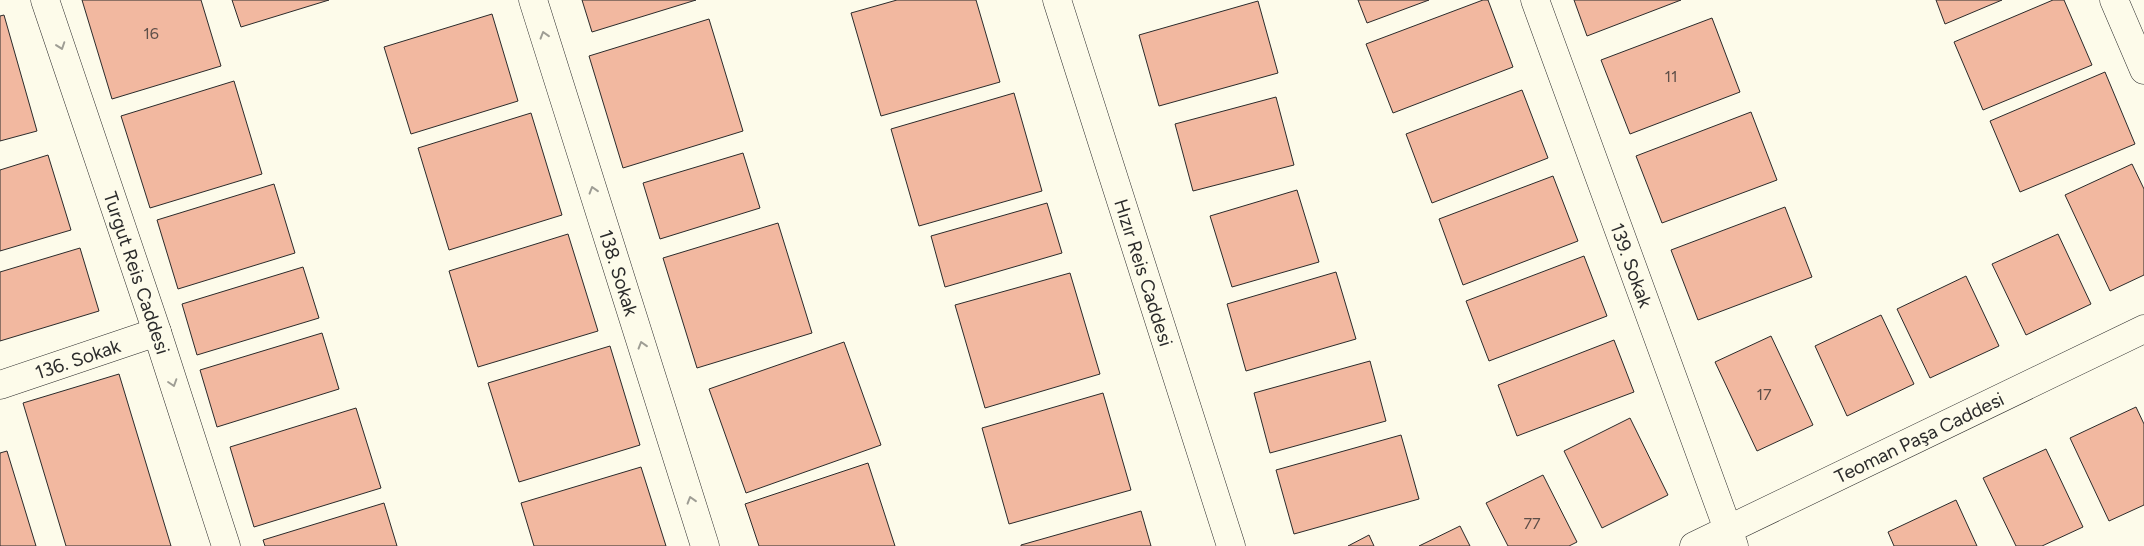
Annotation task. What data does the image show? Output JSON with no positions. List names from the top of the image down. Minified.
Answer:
{"streets":{"street":["139. Sokak","Turgut Reis Caddesi","138. Sokak","Hızır Reis Caddesi","136. Sokak","Teoman Paşa Caddesi"]},"crossings":[["139. Sokak","Teoman Paşa Caddesi"],["Turgut Reis Caddesi","136. Sokak"]],"one_way":["Turgut Reis Caddesi","138. Sokak"],"house_numbers":["16","11","17","77"]}
